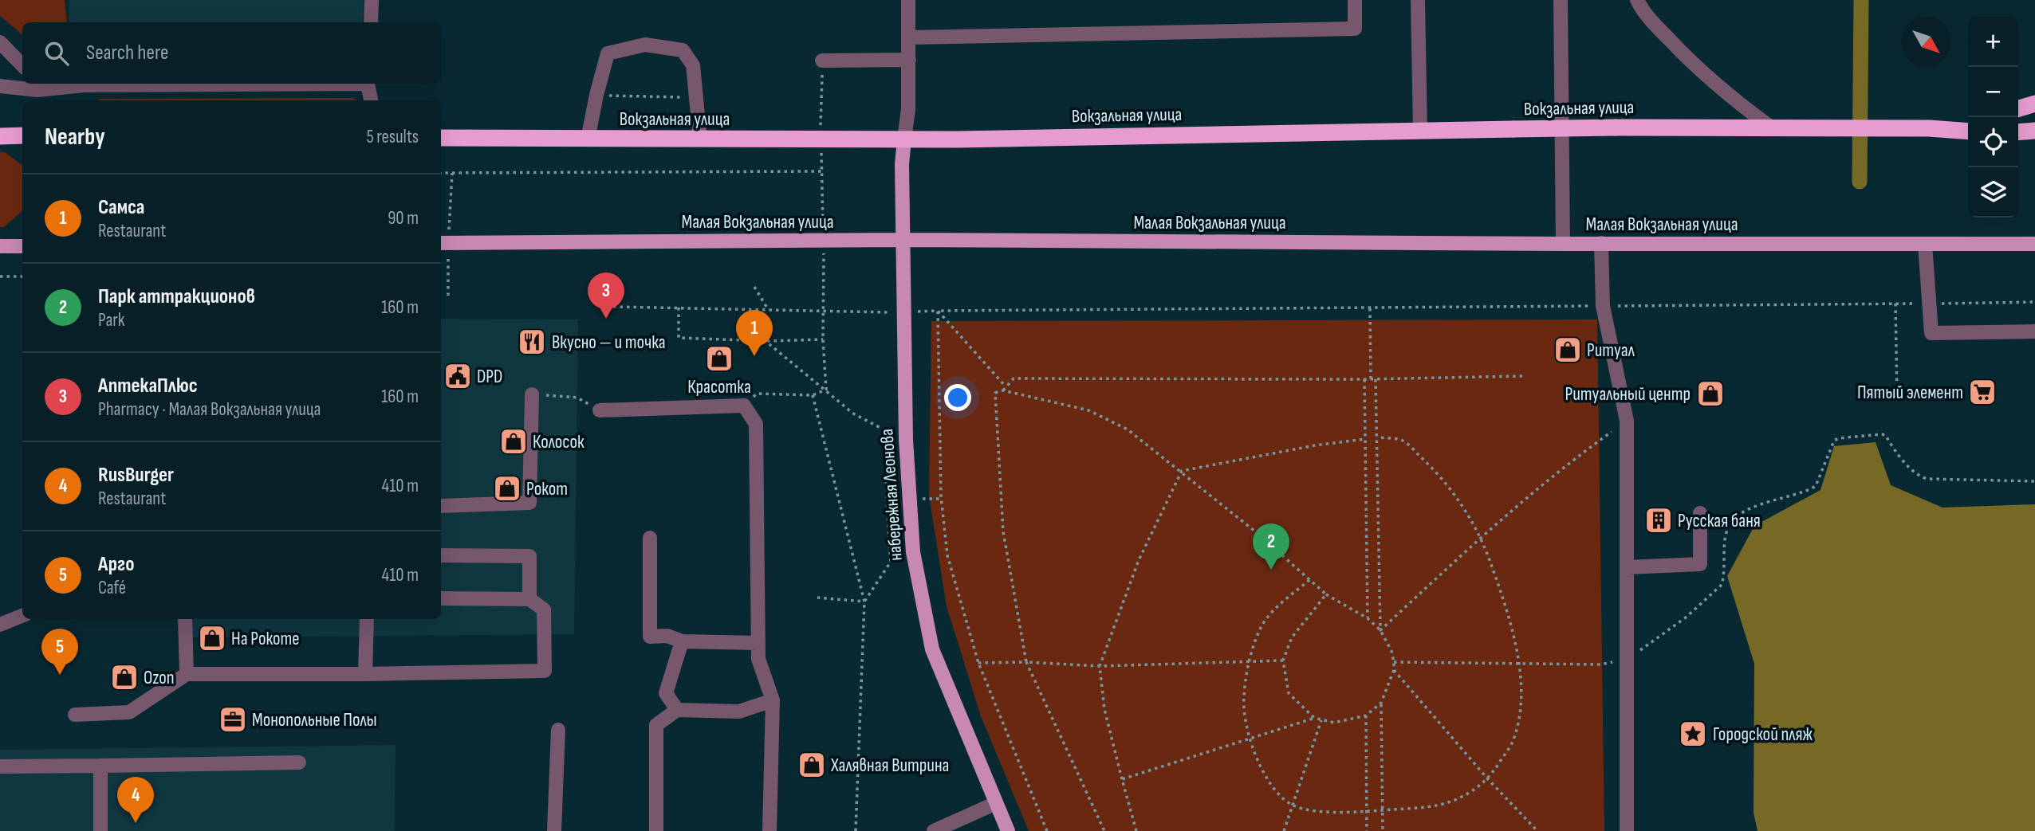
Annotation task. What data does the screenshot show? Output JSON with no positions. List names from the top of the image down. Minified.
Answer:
{"streets":{"highway":["Вокзальная улица"],"main road":["Малая Вокзальная улица","набережная Леонова"]},"crossings":[["Вокзальная улица","набережная Леонова"],["Малая Вокзальная улица","набережная Леонова"]],"places":{"restaurant":["Вкусно — и точка"],"shop":["Ритуал","Красотка","Ритуальный центр","Колосок","Рокот","На Рокоте","Ozon","Халявная Витрина"],"public building":["DPD"],"supermarket":["Пятый элемент"],"building":["Русская баня"],"office":["Монопольные Полы"],"place":["Городской пляж"]},"north":"bottom right","page":{"map_buttons":["+","−"],"search":"Search here","heading":["Nearby","5 results"],"list":[{"mark":"1","name":"Самса","note":"Restaurant","value":"90 m"},{"mark":"2","name":"Парк аттракционов","note":"Park","value":"160 m"},{"mark":"3","name":"АптекаПлюс","note":"Pharmacy · Малая Вокзальная улица","value":"160 m"},{"mark":"4","name":"RusBurger","note":"Restaurant","value":"410 m"},{"mark":"5","name":"Арго","note":"Café","value":"410 m"}],"pins":["3","1","2","5","4"]}}
